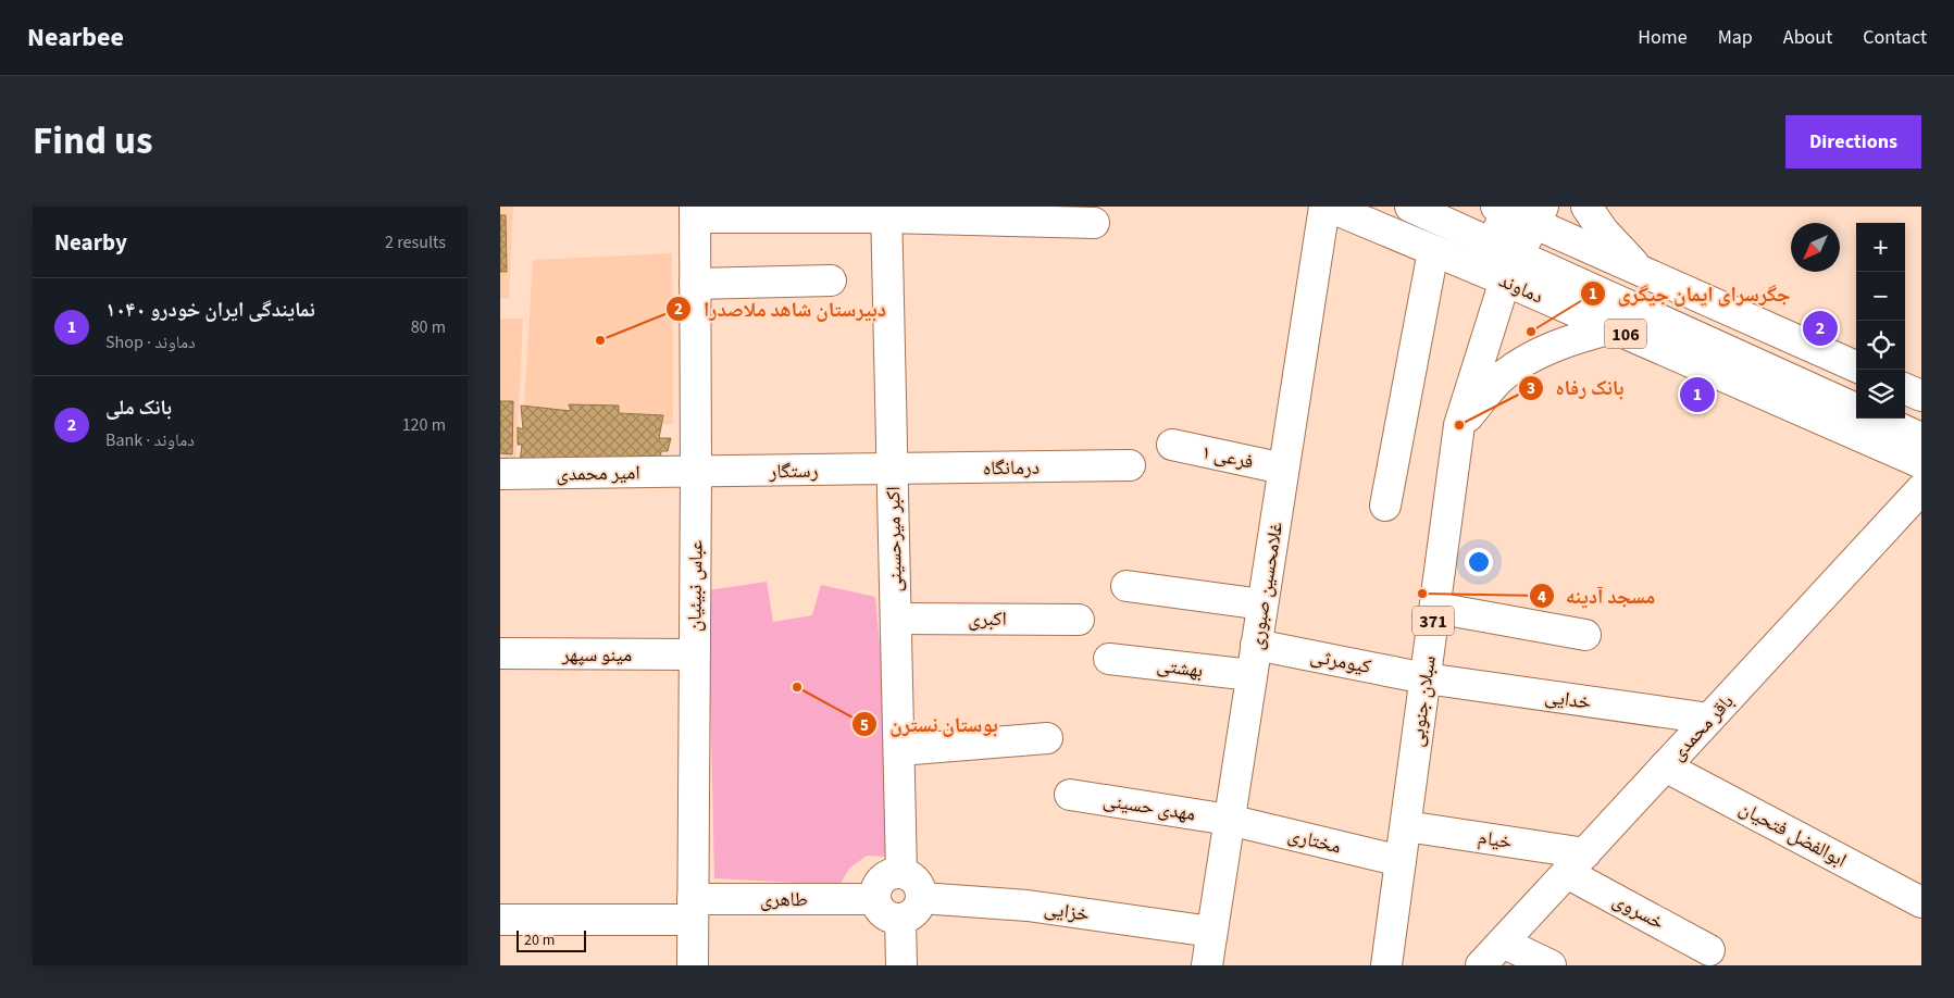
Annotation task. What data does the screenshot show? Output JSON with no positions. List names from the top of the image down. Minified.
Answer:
{"streets":{"street":["دماوند","106","فرعی ۱","درمانگاه","رستگار","امیر محمدی","اکبر میرحسینی","عباس نبیئیان","غلامحسین صبوری","اکبری","371","مینو سپهر","کیومرثی","بهشتی","خدایی","سبلان جنوبی","باقر محمدی","مهدی حسینی","ابوالفضل فتحیان","خیام","مختاری","طاهری","خزایی","خسروی"]},"crossings":[["دماوند","سبلان جنوبی"],["فرعی ۱","غلامحسین صبوری"],["درمانگاه","رستگار"],["درمانگاه","اکبر میرحسینی"],["رستگار","امیر محمدی"],["رستگار","اکبر میرحسینی"],["رستگار","عباس نبیئیان"],["امیر محمدی","عباس نبیئیان"],["اکبر میرحسینی","اکبری"],["اکبر میرحسینی","طاهری"],["اکبر میرحسینی","خزایی"],["عباس نبیئیان","مینو سپهر"],["عباس نبیئیان","طاهری"],["غلامحسین صبوری","کیومرثی"],["غلامحسین صبوری","بهشتی"],["غلامحسین صبوری","مهدی حسینی"],["غلامحسین صبوری","مختاری"],["غلامحسین صبوری","خزایی"],["کیومرثی","خدایی"],["کیومرثی","سبلان جنوبی"],["خدایی","سبلان جنوبی"],["خدایی","باقر محمدی"],["سبلان جنوبی","خیام"],["سبلان جنوبی","مختاری"],["باقر محمدی","ابوالفضل فتحیان"],["باقر محمدی","خیام"],["باقر محمدی","خسروی"],["مهدی حسینی","مختاری"],["خیام","خسروی"],["طاهری","خزایی"]],"places":["جگرسرای ایمان جیگری","دبیرستان شاهد ملاصدرا","بانک رفاه","مسجد آدینه","بوستان نسترن"],"scale_bar":"20 m","north":"bottom left","page":{"header":"Nearbee","nav":["Home","Map","About","Contact"],"title":"Find us","buttons":"Directions","heading":["Nearby","2 results"],"map_buttons":["+","−"],"list":[{"mark":"1","name":"نمایندگی ایران خودرو ۱۰۴۰","note":"Shop · دماوند","value":"80 m"},{"mark":"2","name":"بانک ملی","note":"Bank · دماوند","value":"120 m"}],"pins":["2","1"],"scale":"20 m"}}
